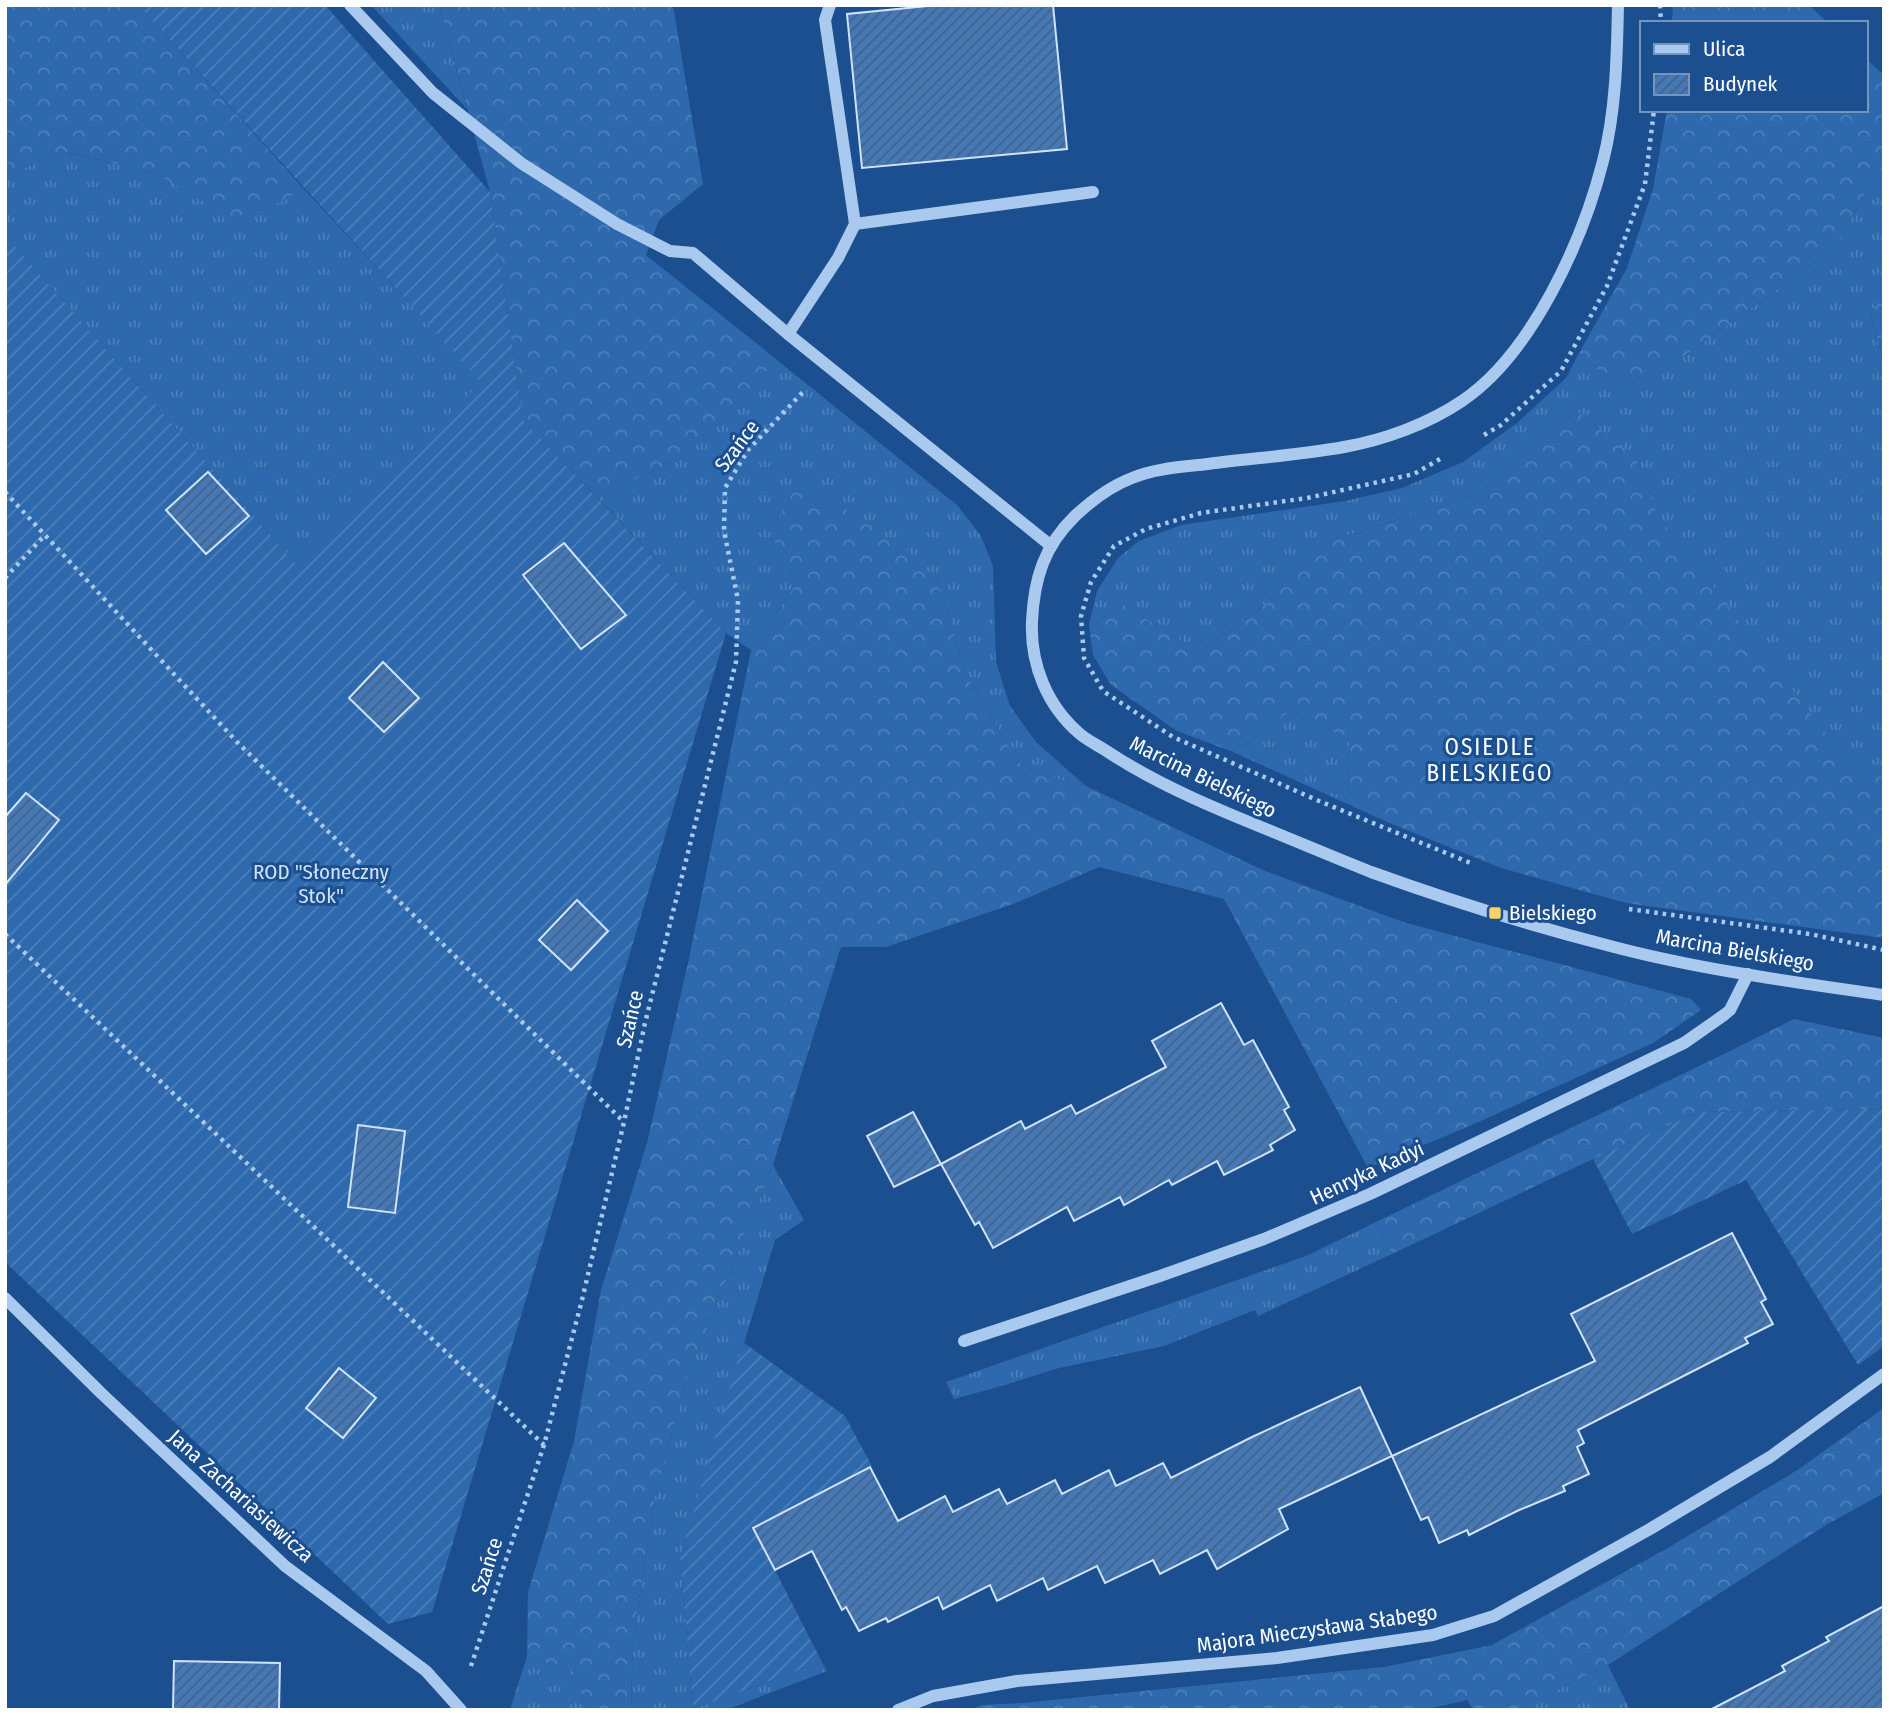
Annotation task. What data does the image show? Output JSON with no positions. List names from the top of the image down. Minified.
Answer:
{"streets":{"street":["Marcina Bielskiego","Henryka Kadyi","Jana Zachariasiewicza","Majora Mieczysława Słabego"],"path":["Szańce"]},"crossings":[["Szańce","Jana Zachariasiewicza"],["Marcina Bielskiego","Henryka Kadyi"]],"districts":["OSIEDLE BIELSKIEGO"],"parks":["ROD \"Słoneczny Stok\""],"places":{"transit":["Bielskiego"]},"legend":["Ulica","Budynek"]}
